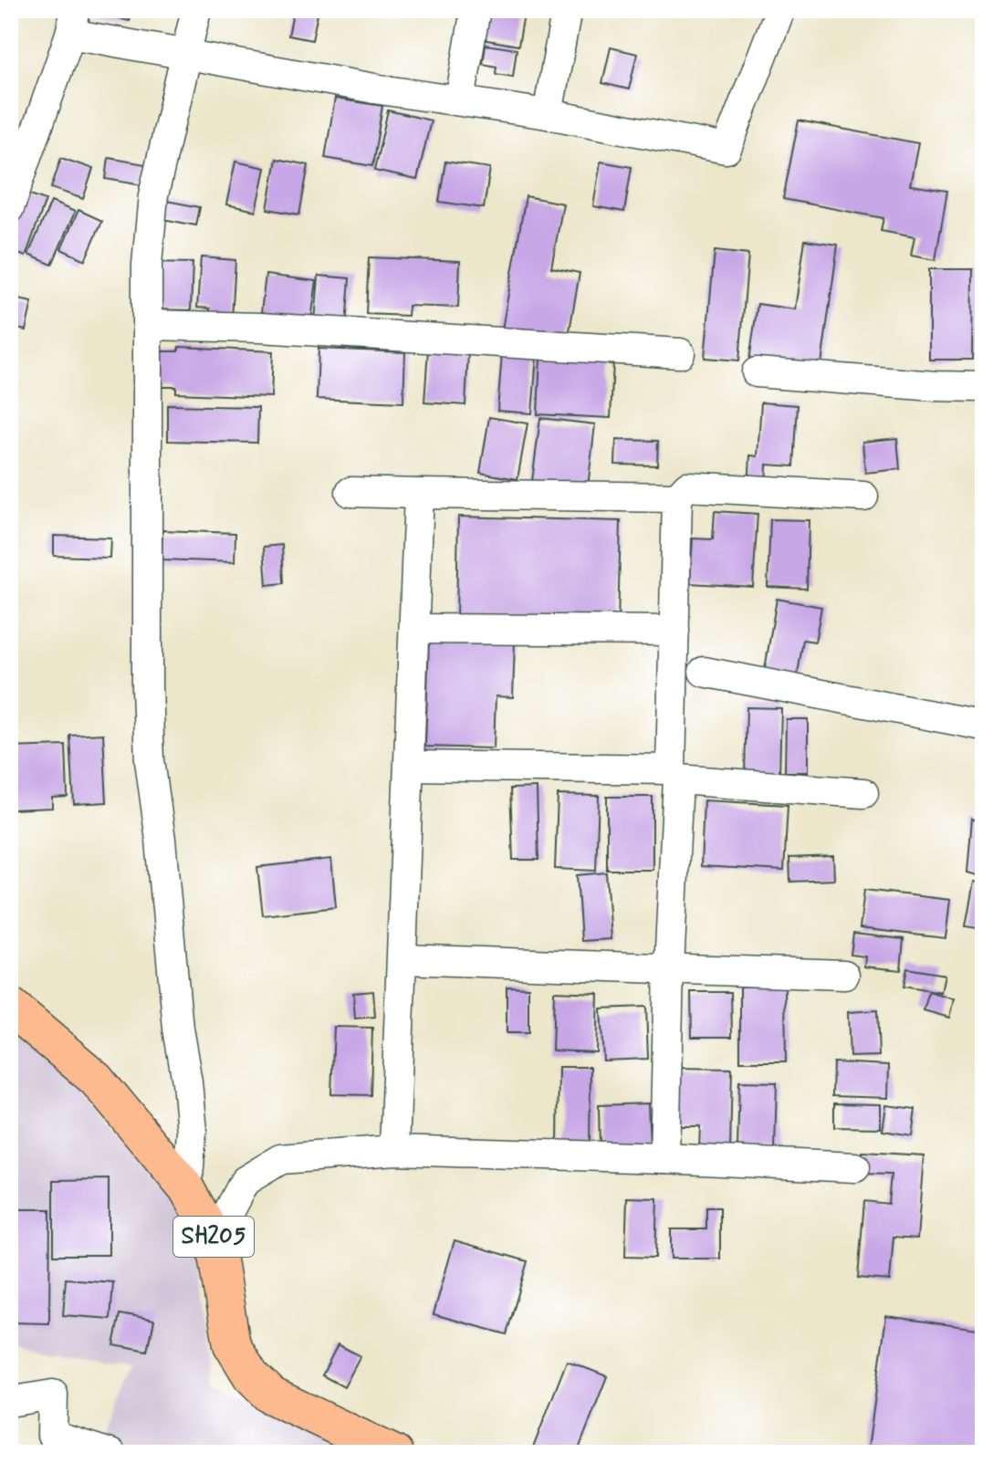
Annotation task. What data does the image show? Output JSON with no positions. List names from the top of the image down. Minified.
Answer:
{"streets":{"main road":["SH205"]}}
